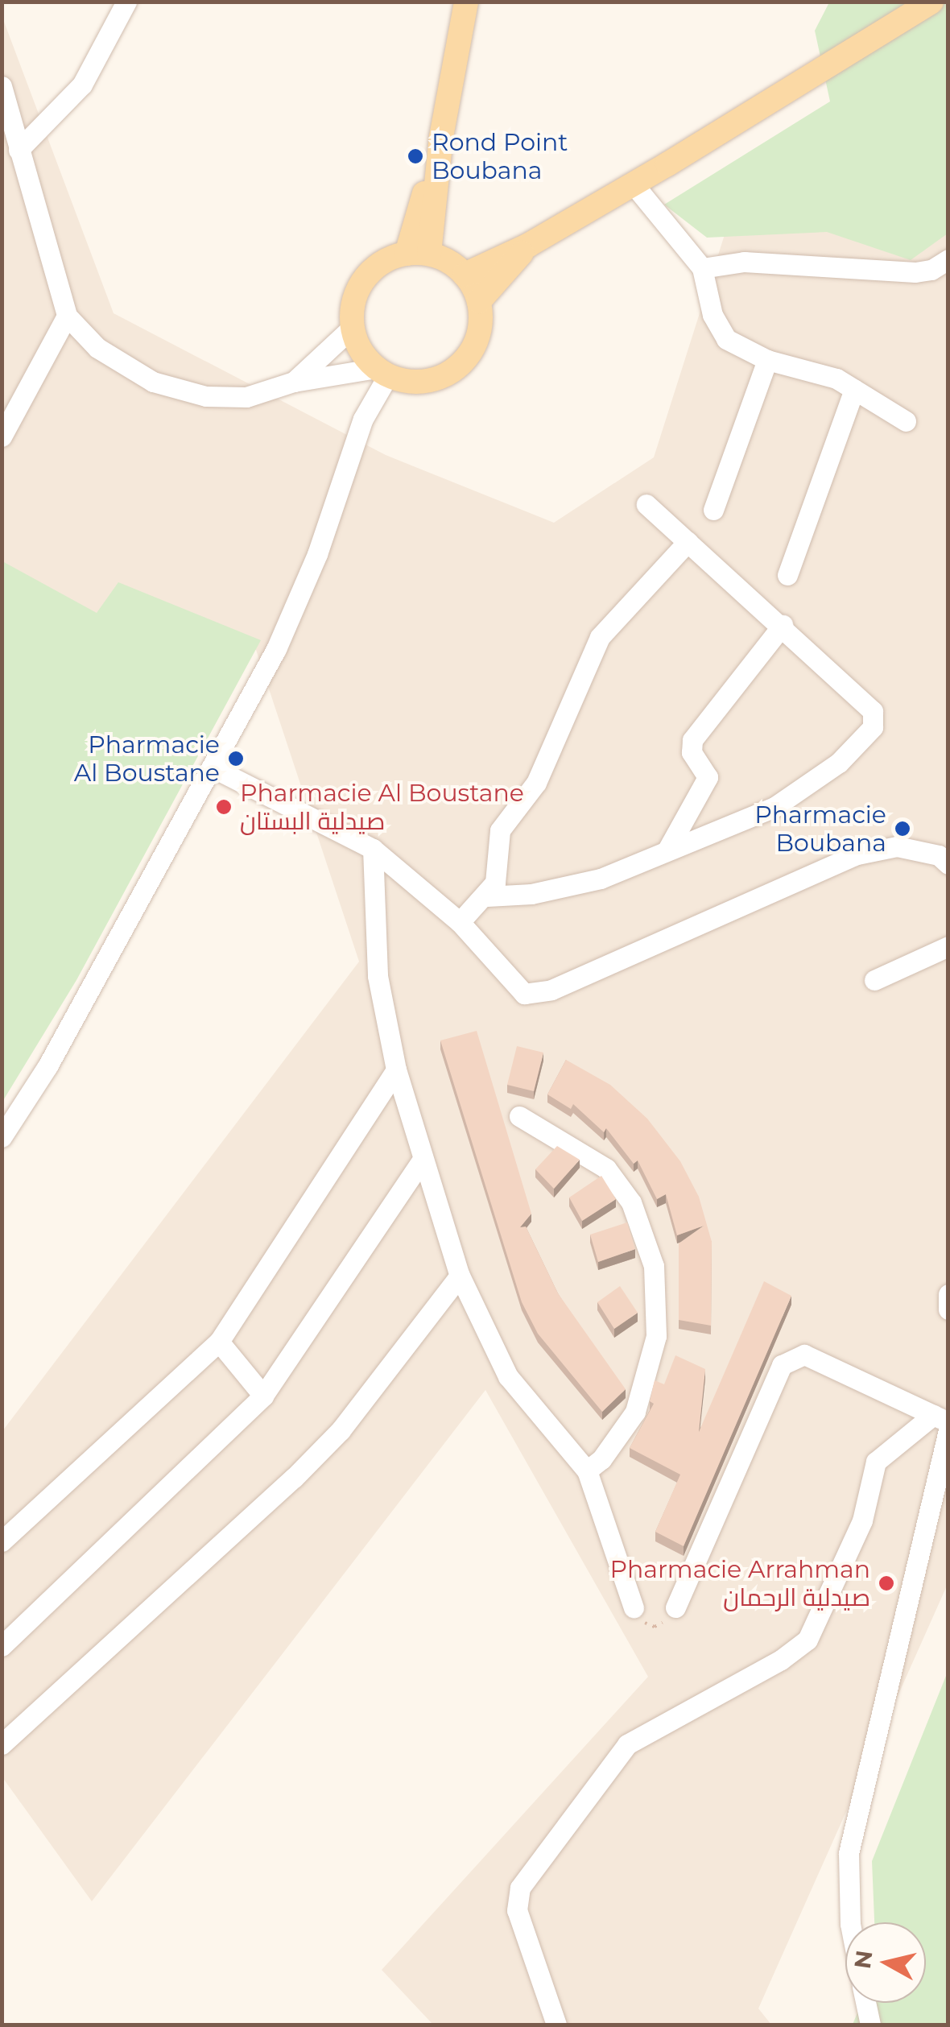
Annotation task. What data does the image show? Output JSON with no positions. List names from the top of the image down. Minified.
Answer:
{"places":["Rond Point Boubana","Pharmacie Al Boustane","Pharmacie Al Boustane صيدلية البستان","Pharmacie Boubana","Pharmacie Arrahman صيدلية الرحمان"],"north":"left"}
